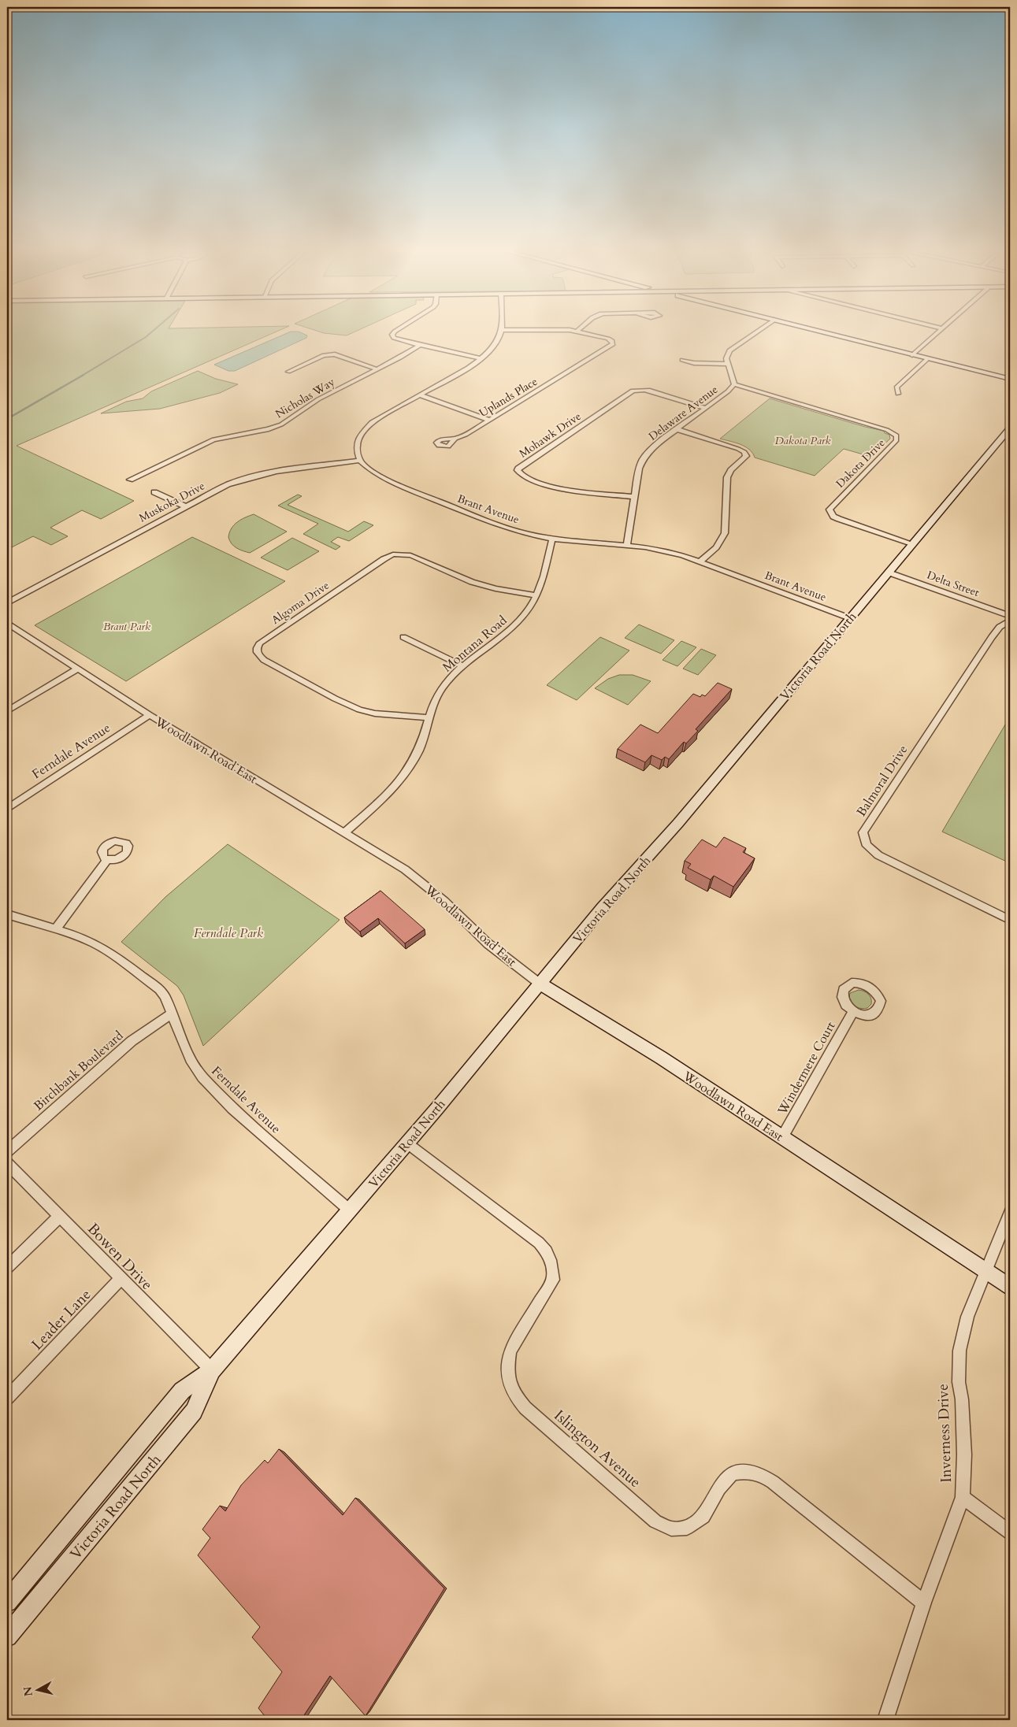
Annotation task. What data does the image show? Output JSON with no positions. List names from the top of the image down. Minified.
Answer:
{"streets":{"main road":["Victoria Road North","Woodlawn Road East"],"street":["Uplands Place","Nicholas Way","Delaware Avenue","Mohawk Drive","Dakota Drive","Muskoka Drive","Brant Avenue","Delta Street","Algoma Drive","Montana Road","Ferndale Avenue","Balmoral Drive","Windermere Court","Birchbank Boulevard","Bowen Drive","Leader Lane","Inverness Drive","Islington Avenue"]},"crossings":[["Delaware Avenue","Mohawk Drive"],["Delaware Avenue","Dakota Drive"],["Delaware Avenue","Brant Avenue"],["Dakota Drive","Victoria Road North"],["Muskoka Drive","Brant Avenue"],["Brant Avenue","Montana Road"],["Brant Avenue","Victoria Road North"],["Delta Street","Victoria Road North"],["Algoma Drive","Montana Road"],["Montana Road","Woodlawn Road East"],["Victoria Road North","Woodlawn Road East"],["Victoria Road North","Ferndale Avenue"],["Victoria Road North","Bowen Drive"],["Victoria Road North","Islington Avenue"],["Woodlawn Road East","Ferndale Avenue"],["Woodlawn Road East","Windermere Court"],["Woodlawn Road East","Inverness Drive"],["Ferndale Avenue","Birchbank Boulevard"],["Bowen Drive","Leader Lane"],["Inverness Drive","Islington Avenue"]],"parks":["Dakota Park","Brant Park","Ferndale Park"],"north":"left"}
